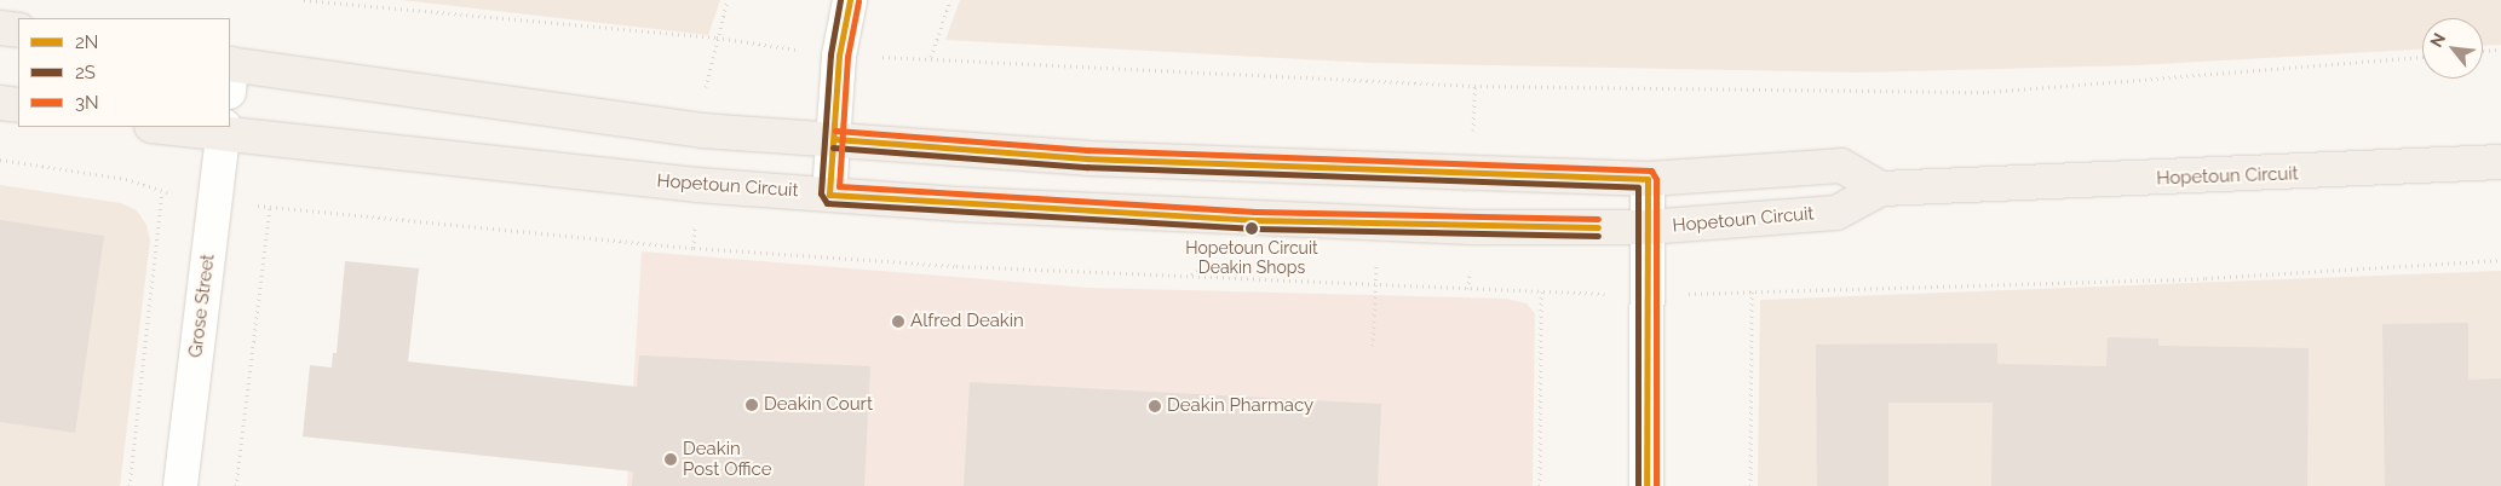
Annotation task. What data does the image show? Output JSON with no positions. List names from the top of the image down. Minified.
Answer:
{"streets":{"main road":["Hopetoun Circuit"],"street":["Grose Street"]},"crossings":[["Hopetoun Circuit","Grose Street"]],"places":["Hopetoun Circuit Deakin Shops","Alfred Deakin","Deakin Court","Deakin Pharmacy","Deakin Post Office"],"lines":["transit line 2N","transit line 2S","transit line 3N"],"legend":["2N","2S","3N"],"north":"top left"}
